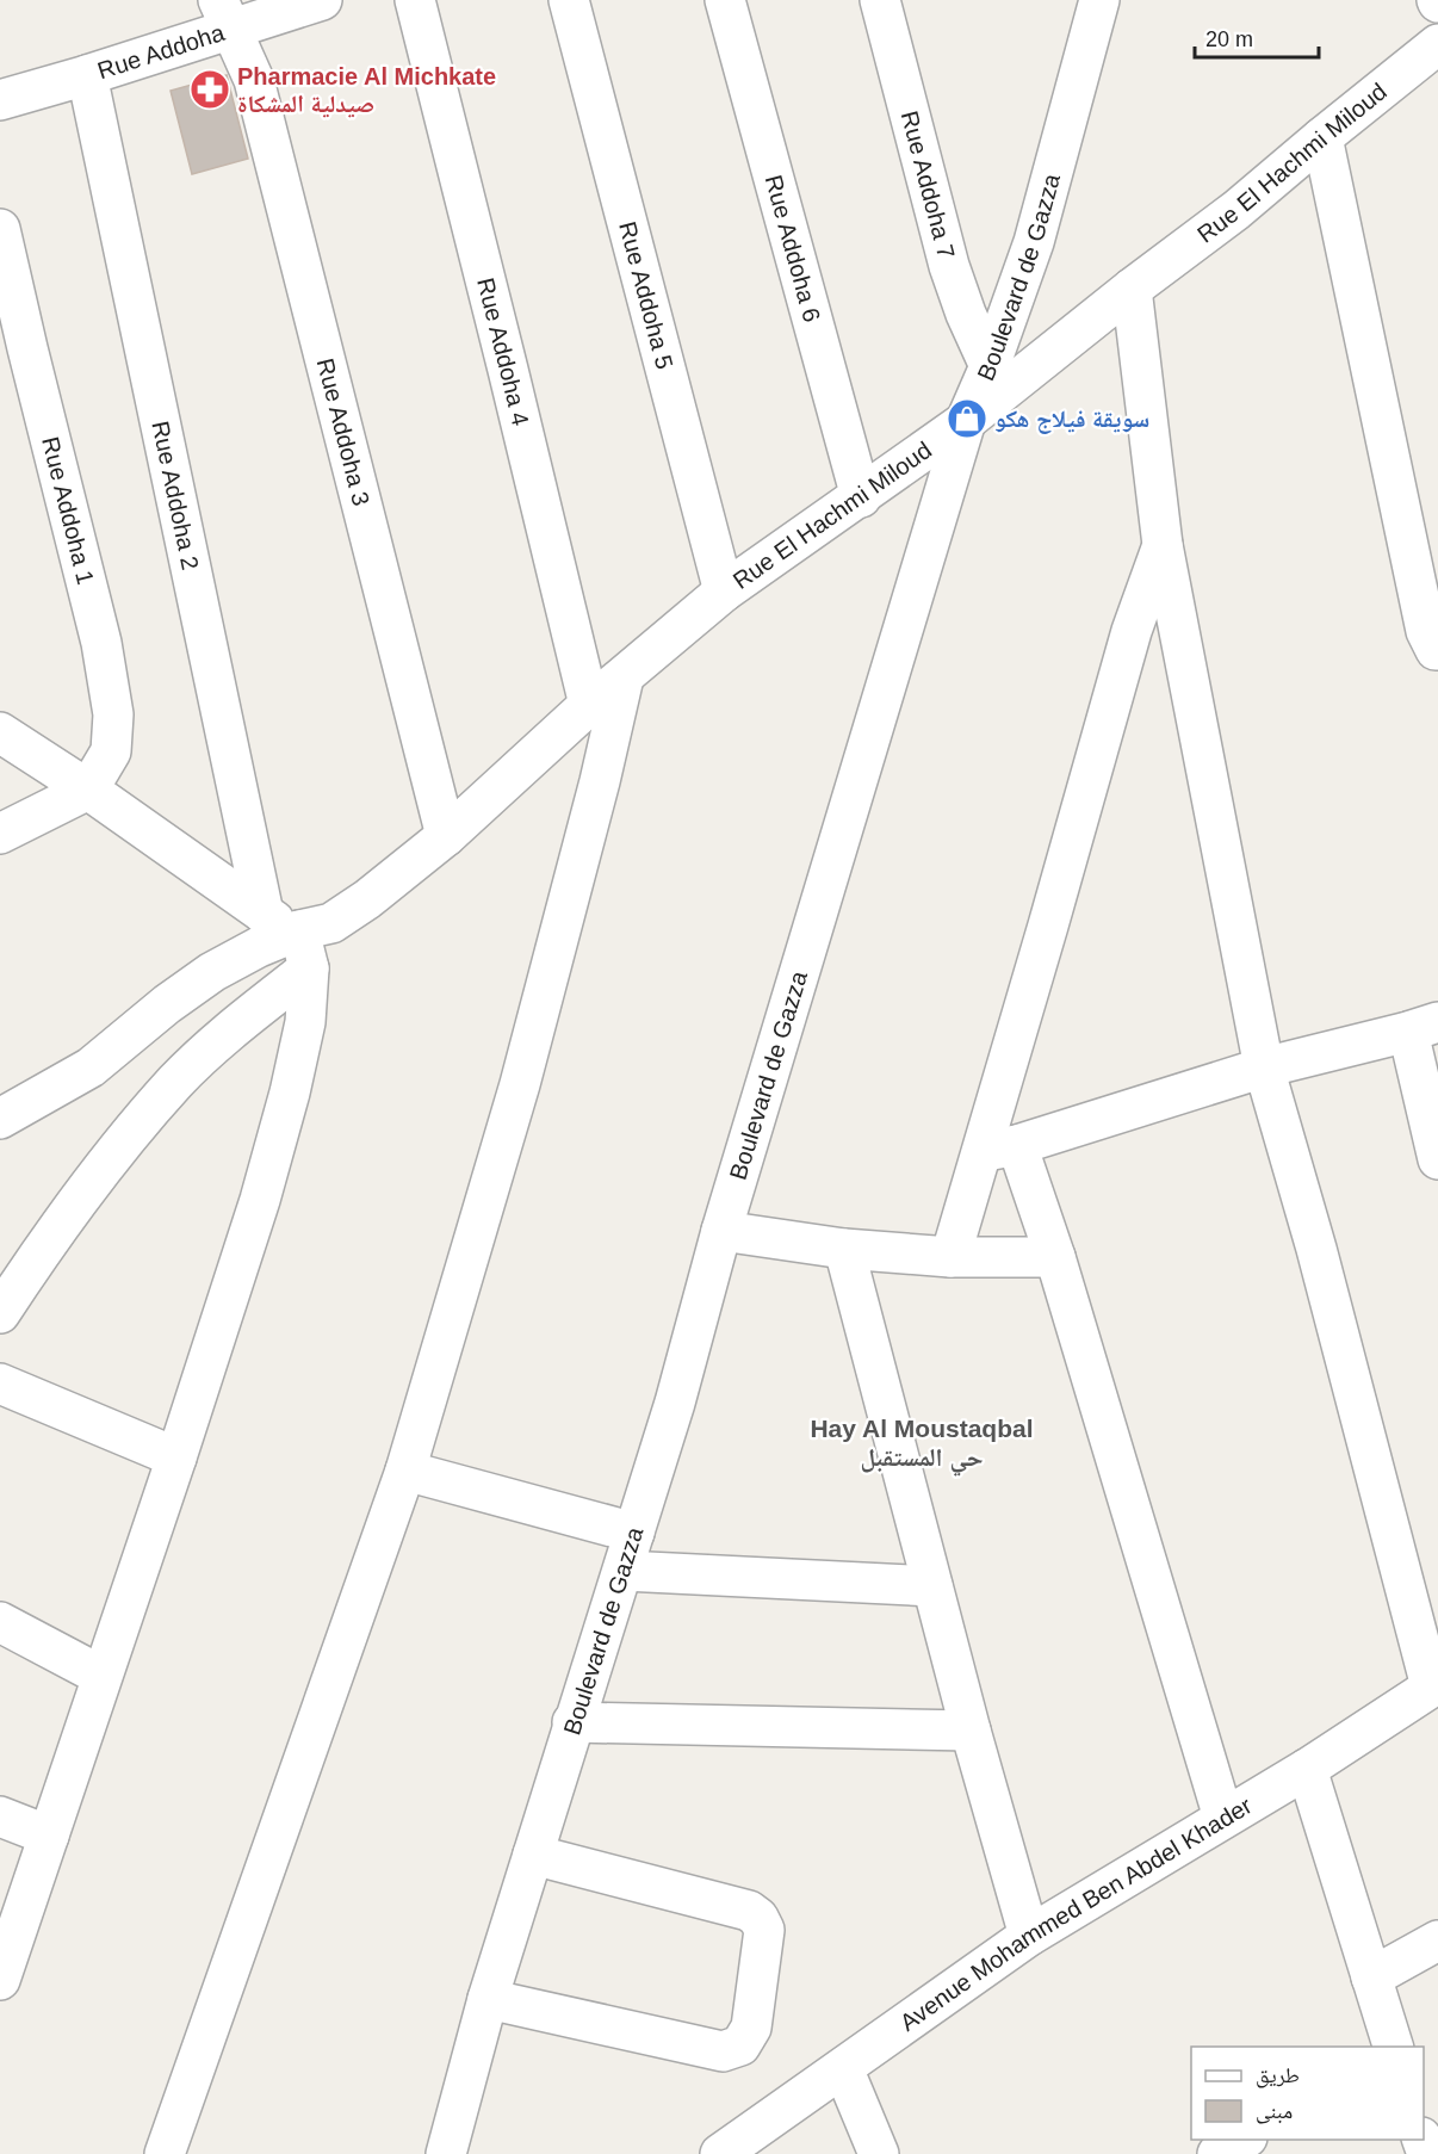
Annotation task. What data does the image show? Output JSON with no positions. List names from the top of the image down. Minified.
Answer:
{"streets":{"street":["Rue Addoha","Rue El Hachmi Miloud","Rue Addoha 7","Rue Addoha 6","Boulevard de Gazza","Rue Addoha 5","Rue Addoha 4","Rue Addoha 3","Rue Addoha 2","Rue Addoha 1","Avenue Mohammed Ben Abdel Khader"]},"crossings":[["Rue Addoha","Rue Addoha 3"],["Rue Addoha","Rue Addoha 2"],["Rue El Hachmi Miloud","Rue Addoha 6"],["Rue El Hachmi Miloud","Boulevard de Gazza"],["Rue El Hachmi Miloud","Rue Addoha 5"],["Rue El Hachmi Miloud","Rue Addoha 4"],["Rue El Hachmi Miloud","Rue Addoha 3"],["Rue Addoha 7","Boulevard de Gazza"]],"districts":["Hay Al Moustaqbal حي المستقبل"],"places":{"pharmacy":["Pharmacie Al Michkate صيدلية المشكاة"],"shop":["سويقة فيلاج هكو"]},"legend":["طريق","مبنى"],"scale_bar":"20 m"}
